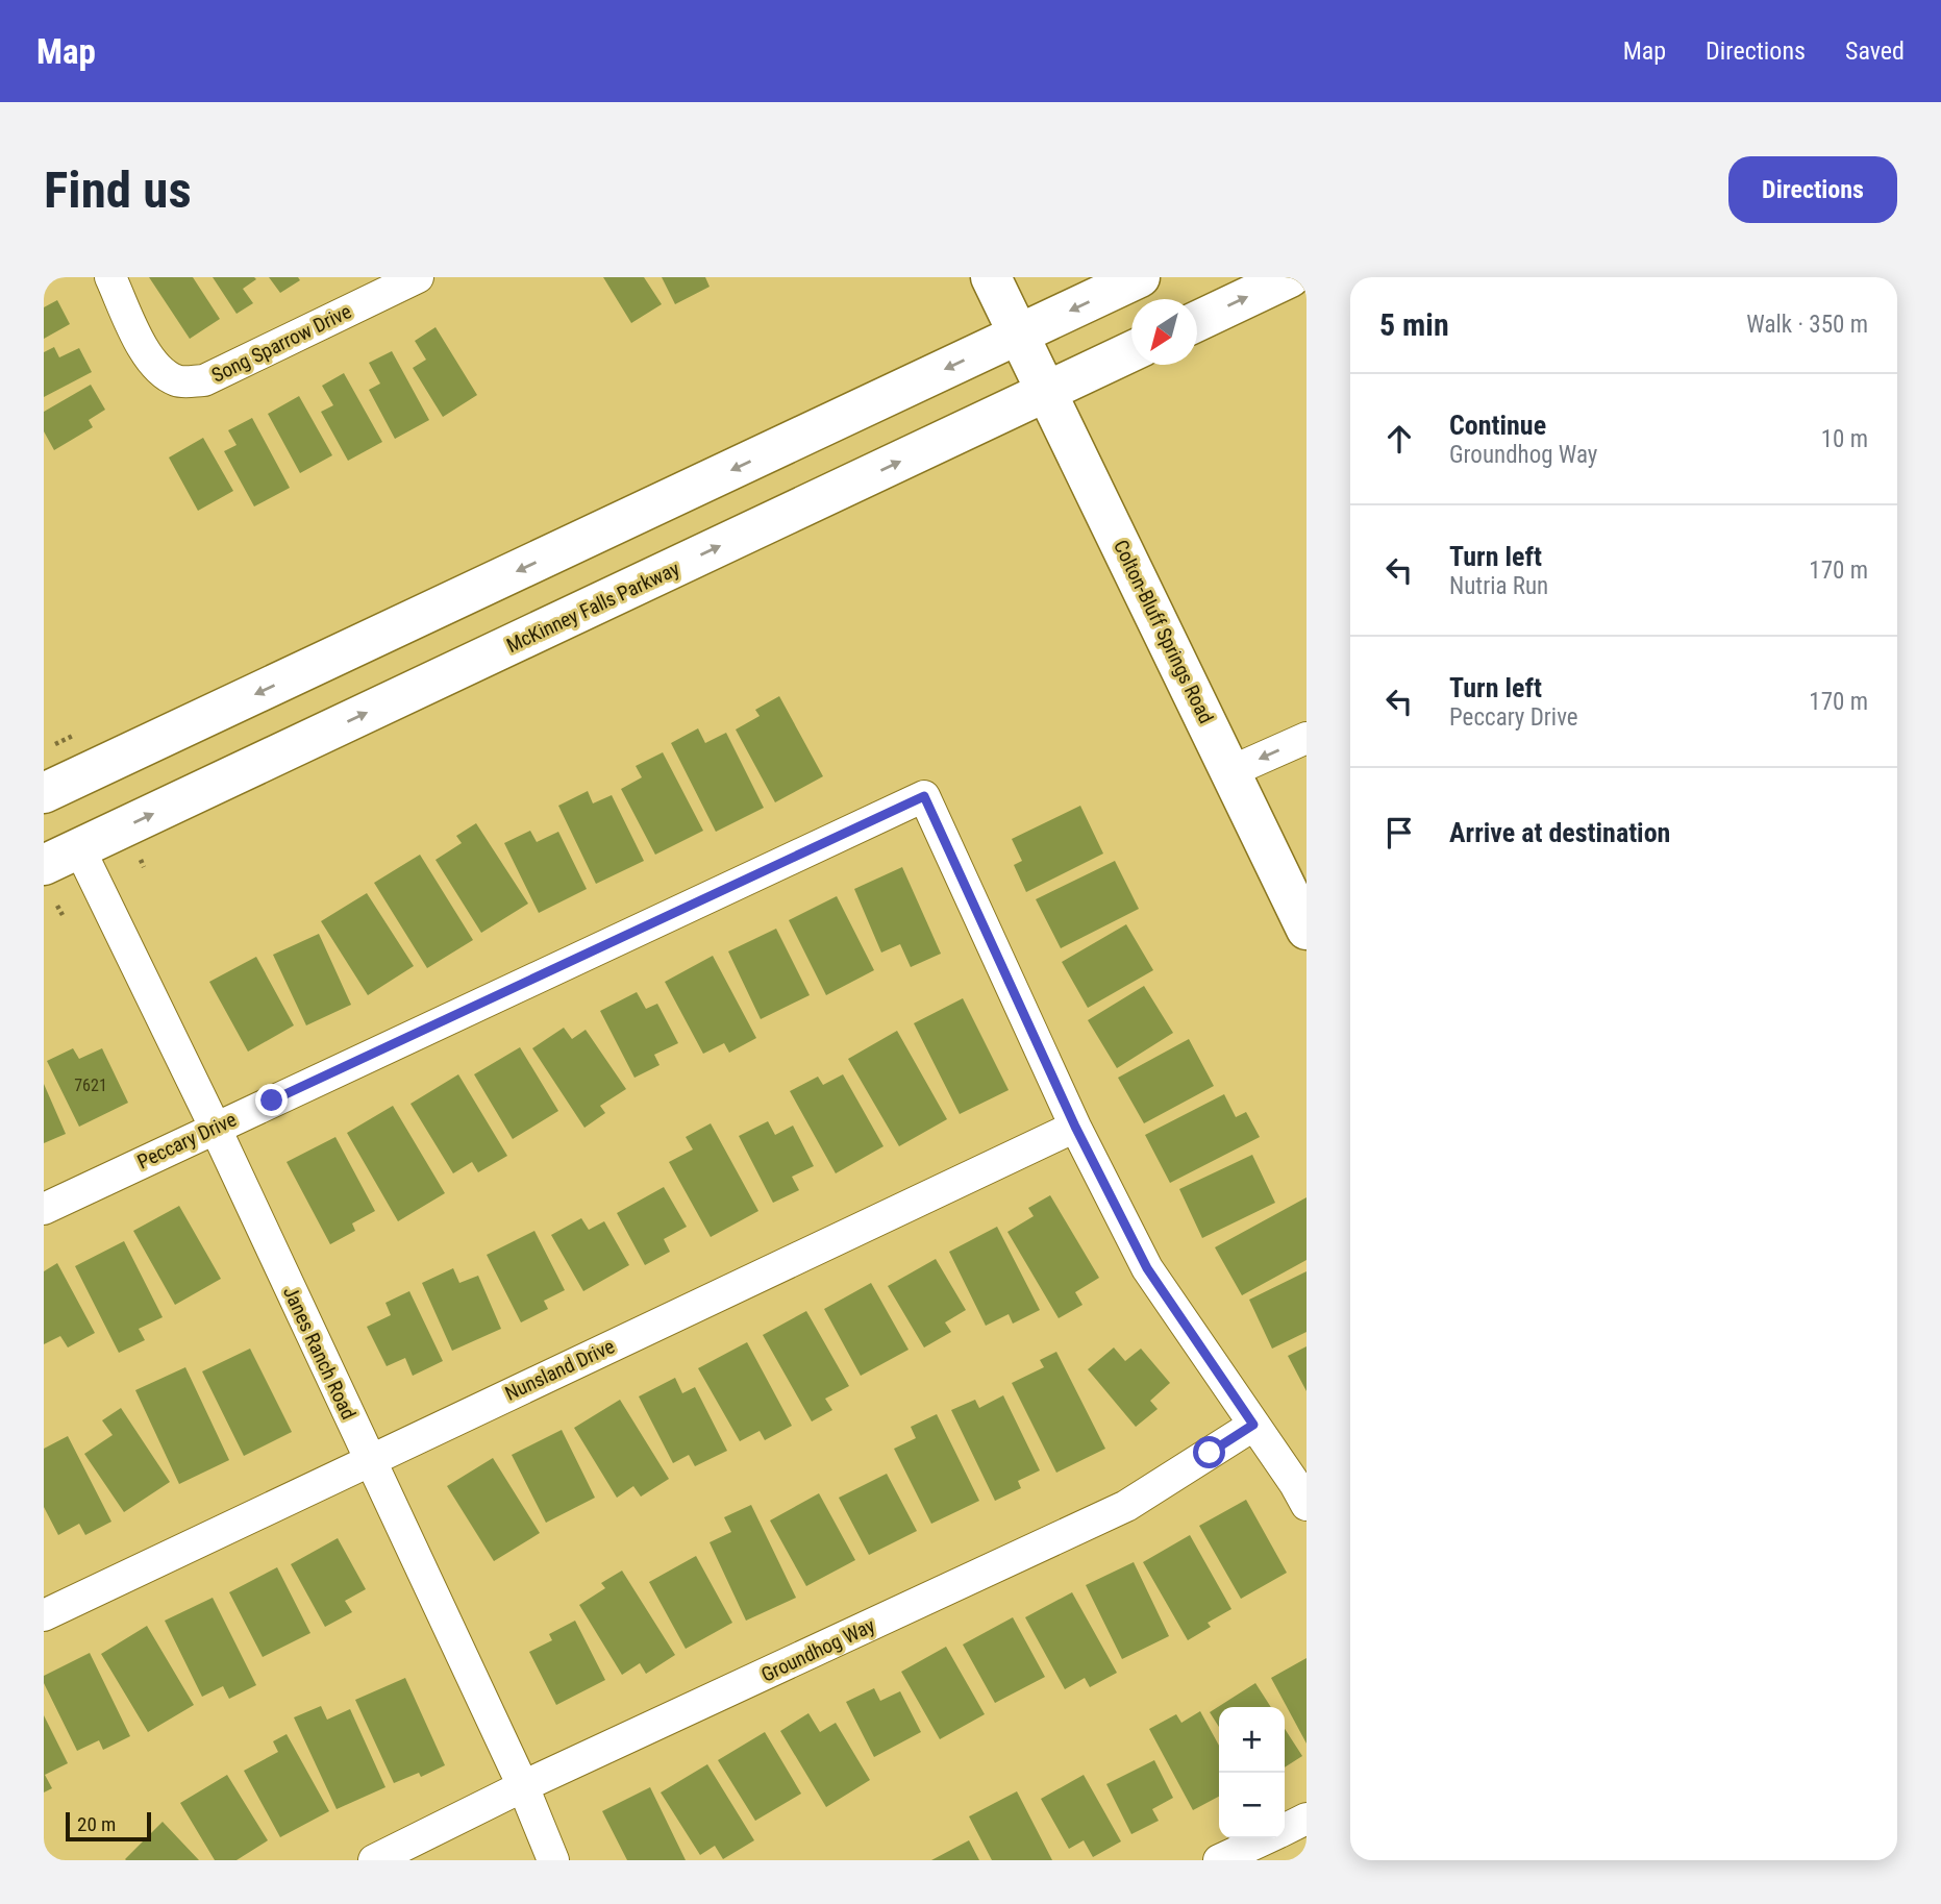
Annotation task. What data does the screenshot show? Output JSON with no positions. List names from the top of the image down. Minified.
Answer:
{"streets":{"main road":["McKinney Falls Parkway","Colton-Bluff Springs Road"],"street":["Song Sparrow Drive","Peccary Drive","Janes Ranch Road","Nunsland Drive","Groundhog Way"]},"crossings":[["McKinney Falls Parkway","Colton-Bluff Springs Road"],["McKinney Falls Parkway","Janes Ranch Road"],["Peccary Drive","Janes Ranch Road"],["Peccary Drive","Nunsland Drive"],["Janes Ranch Road","Nunsland Drive"],["Janes Ranch Road","Groundhog Way"]],"house_numbers":["7621"],"scale_bar":"20 m","north":"bottom left","page":{"header":"Map","nav":["Map","Directions","Saved"],"buttons":"Directions","title":"Find us","heading":["5 min","Walk · 350 m"],"list":[["Continue","Groundhog Way","10 m"],["Turn left","Nutria Run","170 m"],["Turn left","Peccary Drive","170 m"],"Arrive at destination"],"map_buttons":["+","−"],"scale":"20 m"}}
